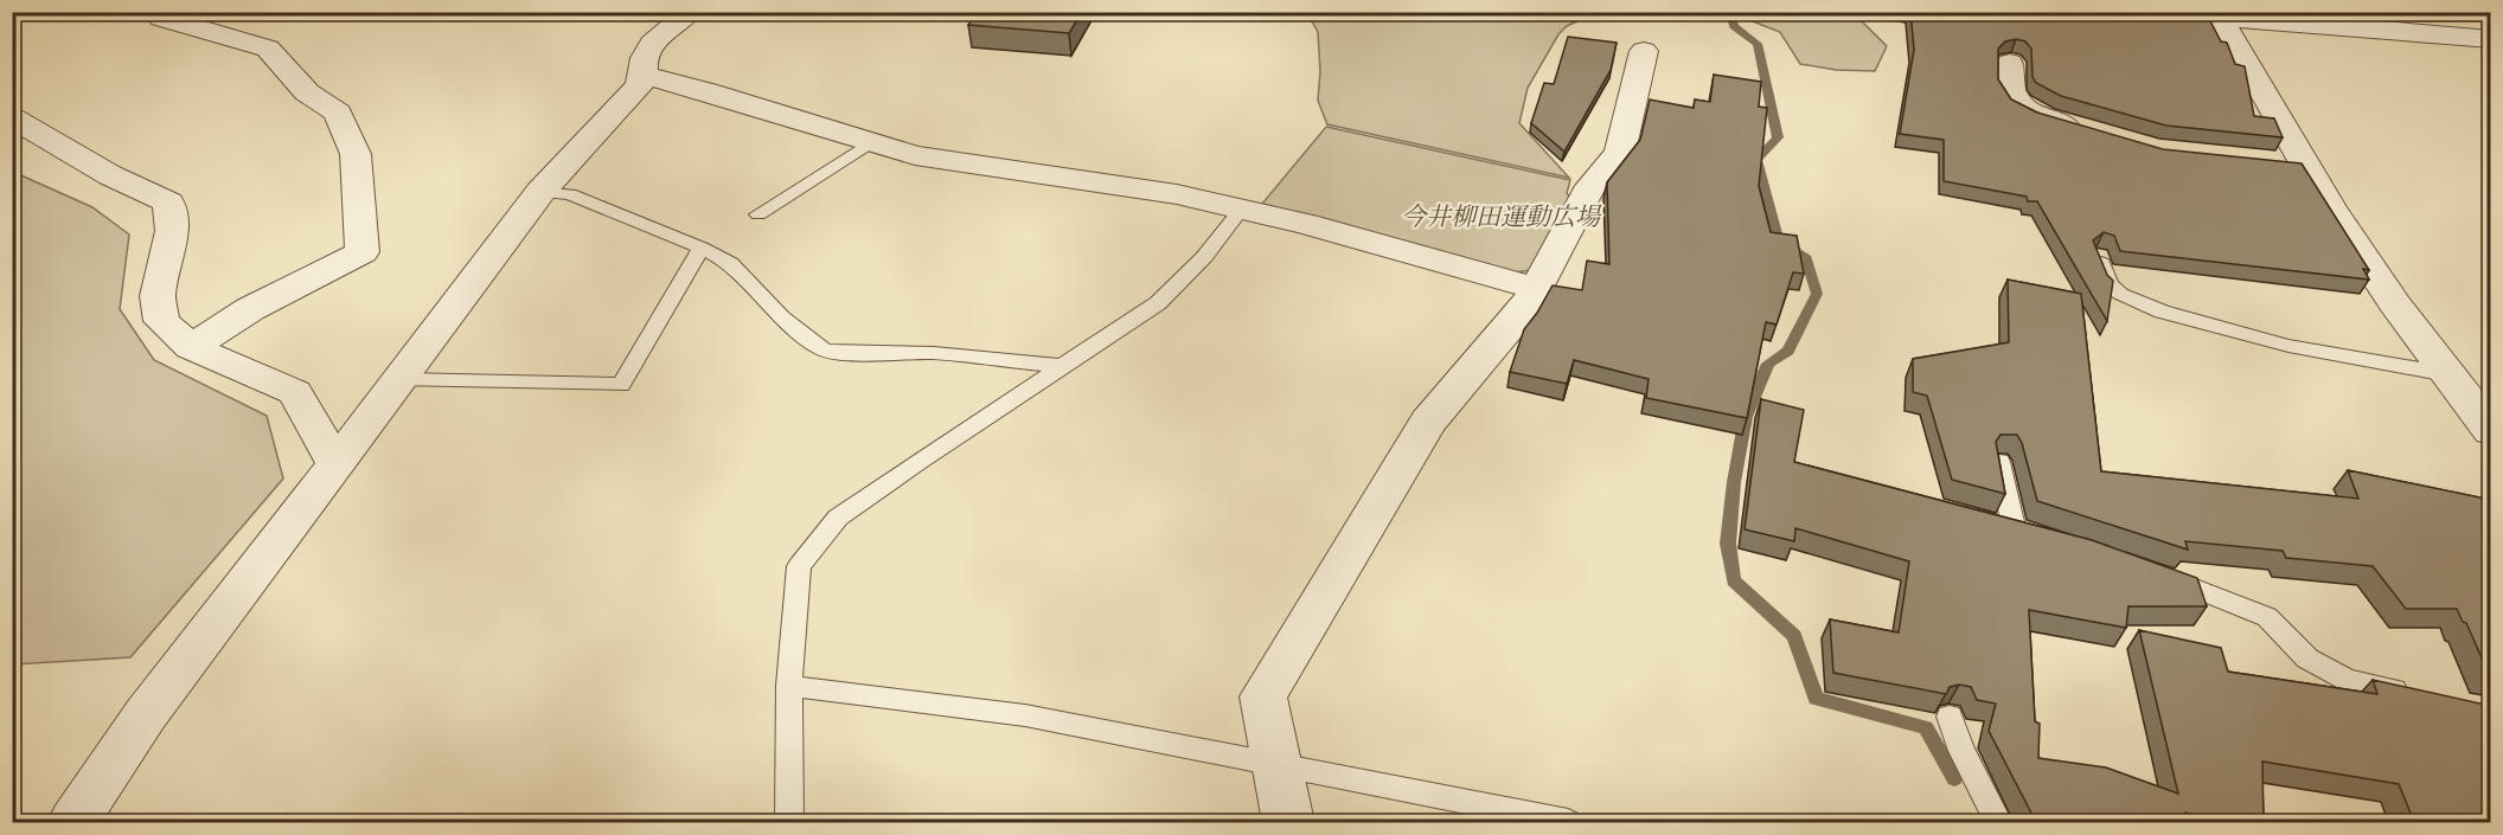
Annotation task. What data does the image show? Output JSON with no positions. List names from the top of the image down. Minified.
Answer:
{"parks":["今井柳田運動広場"]}
